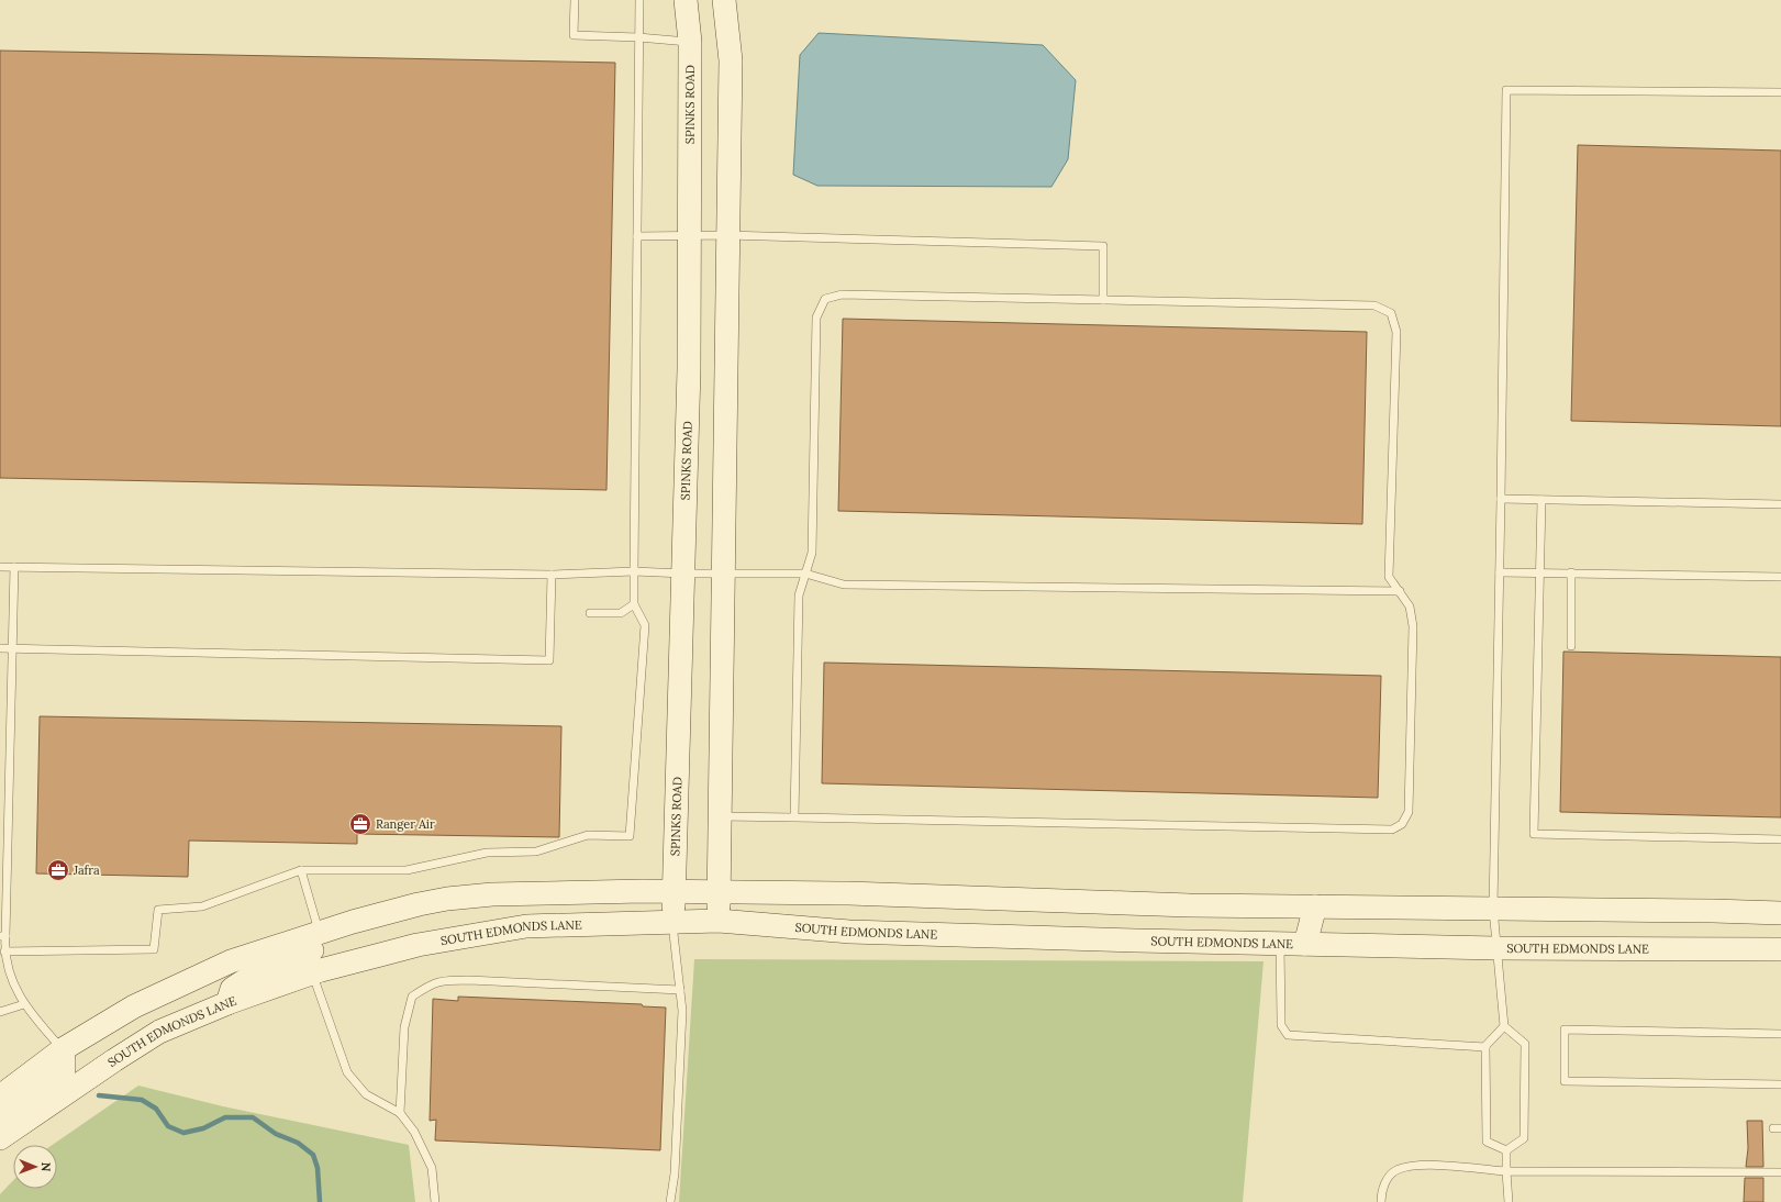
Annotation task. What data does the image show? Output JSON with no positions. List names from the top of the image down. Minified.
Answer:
{"streets":{"main road":["SPINKS ROAD","SOUTH EDMONDS LANE"]},"crossings":[["SPINKS ROAD","SOUTH EDMONDS LANE"]],"places":{"office":["Ranger Air","Jafra"]},"north":"right"}
